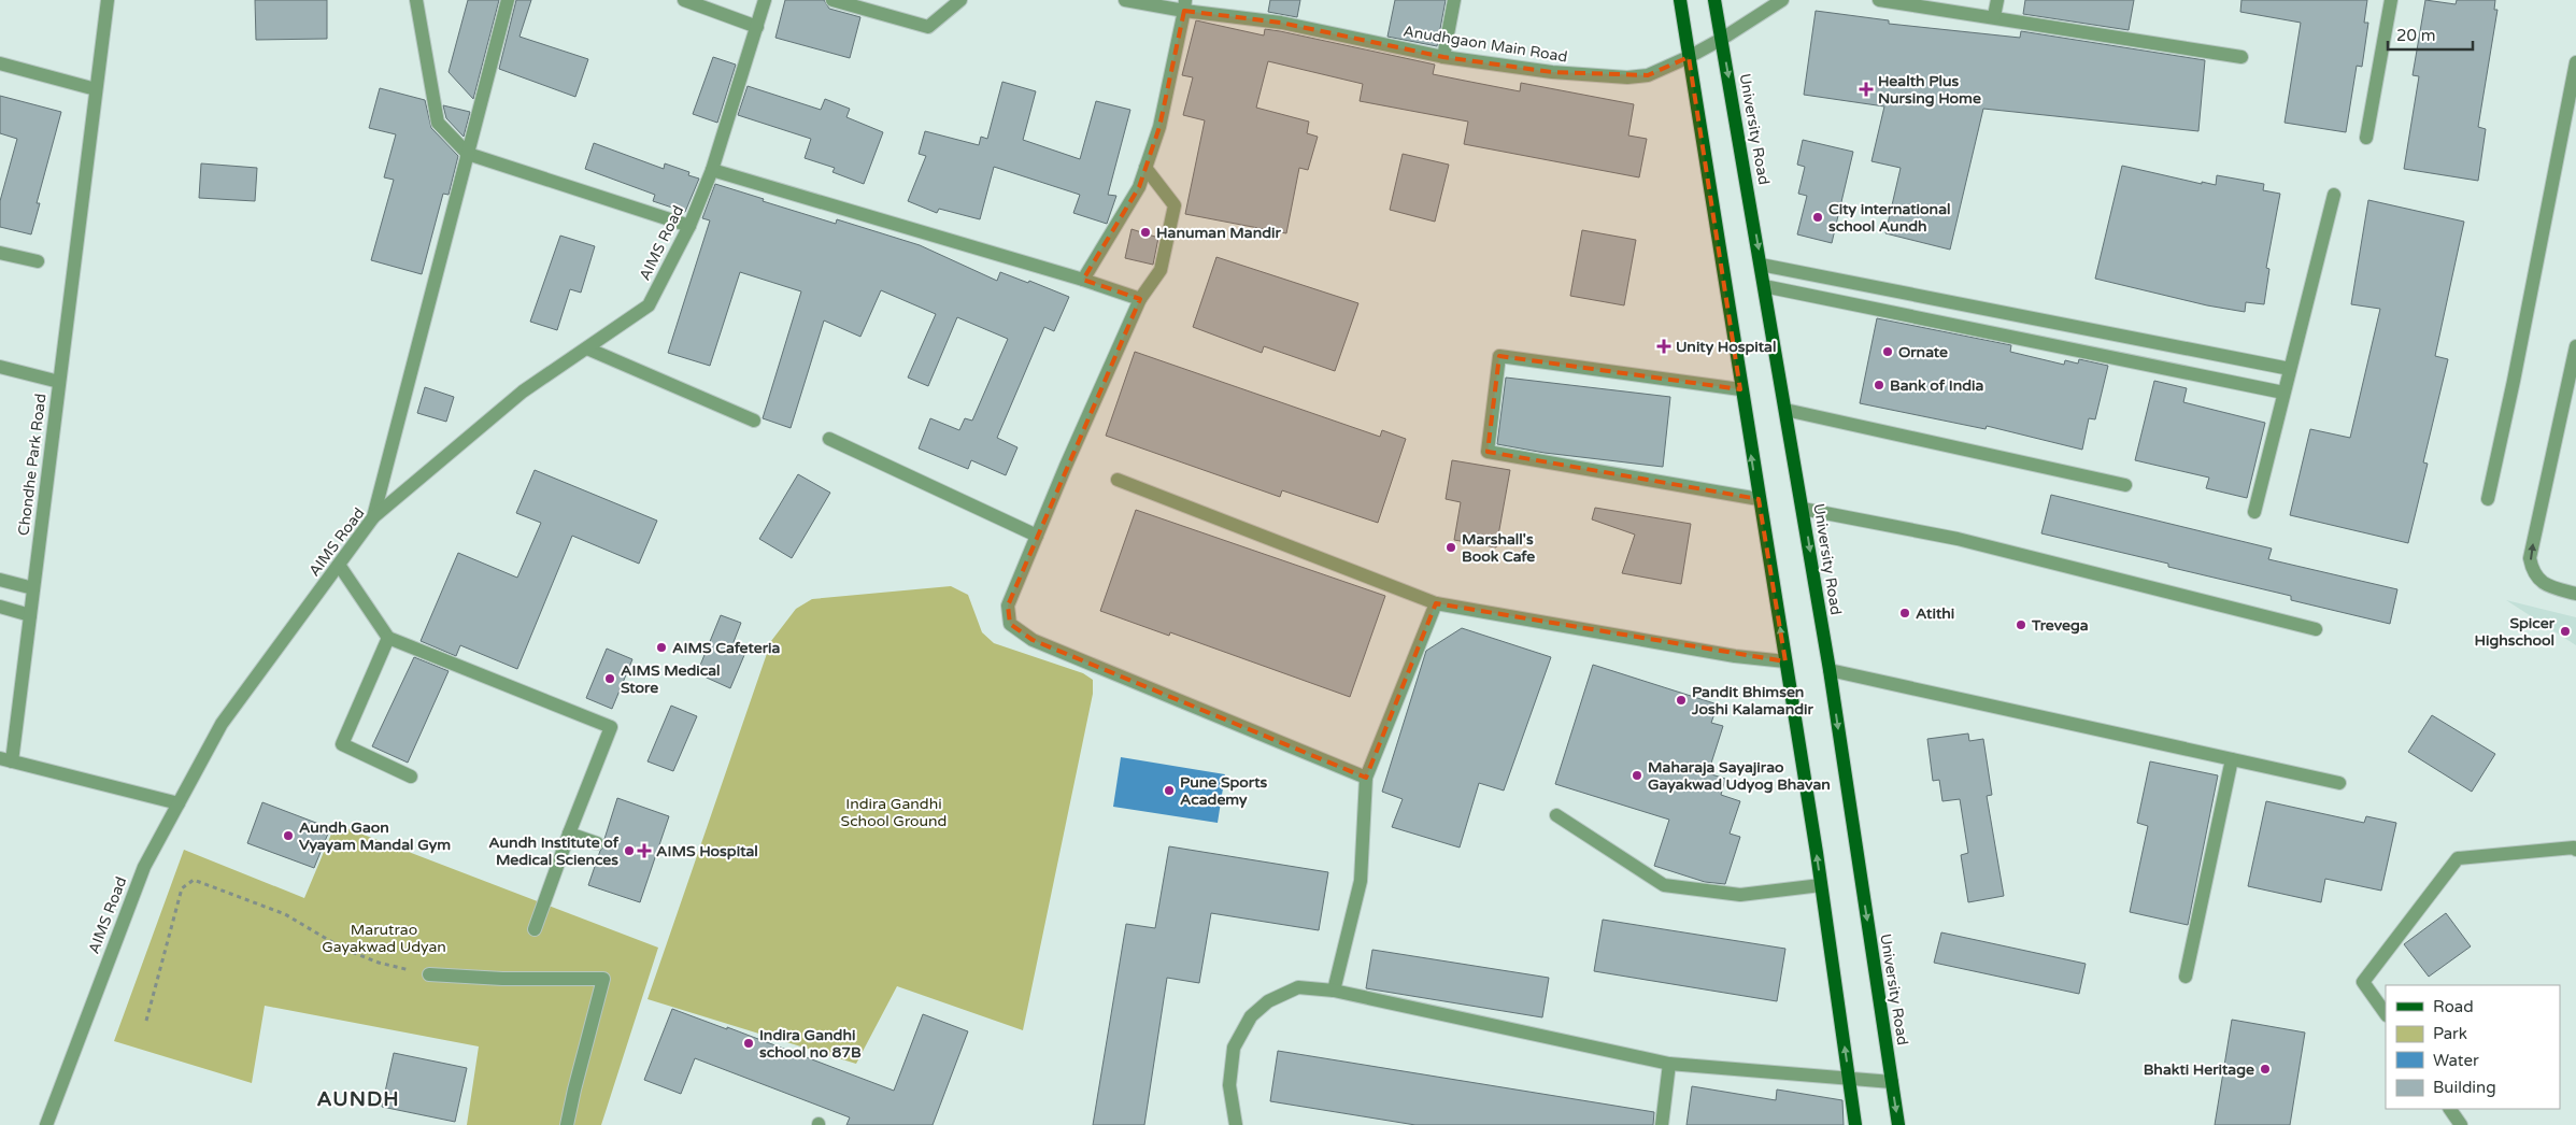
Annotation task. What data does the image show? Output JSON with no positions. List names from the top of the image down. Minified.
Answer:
{"streets":{"main road":["University Road"],"street":["Anudhgaon Main Road","AIMS Road","Chondhe Park Road"]},"crossings":[["Anudhgaon Main Road","University Road"],["AIMS Road","Chondhe Park Road"]],"districts":["AUNDH"],"parks":["Indira Gandhi School Ground","Marutrao Gayakwad Udyan"],"places":{"health":["Health Plus Nursing Home","Unity Hospital","AIMS Hospital"],"other":["City international school Aundh","Hanuman Mandir","Ornate","Bank of India","Marshall's Book Cafe","Atithi","Trevega","Spicer Highschool","AIMS Cafeteria","AIMS Medical Store","Pandit Bhimsen Joshi Kalamandir","Maharaja Sayajirao Gayakwad Udyog Bhavan","Pune Sports Academy","Aundh Gaon Vyayam Mandal Gym","Aundh Institute of Medical Sciences","Indira Gandhi school no 87B","Bhakti Heritage"]},"legend":["Road","Park","Water","Building"],"scale_bar":"20 m"}
